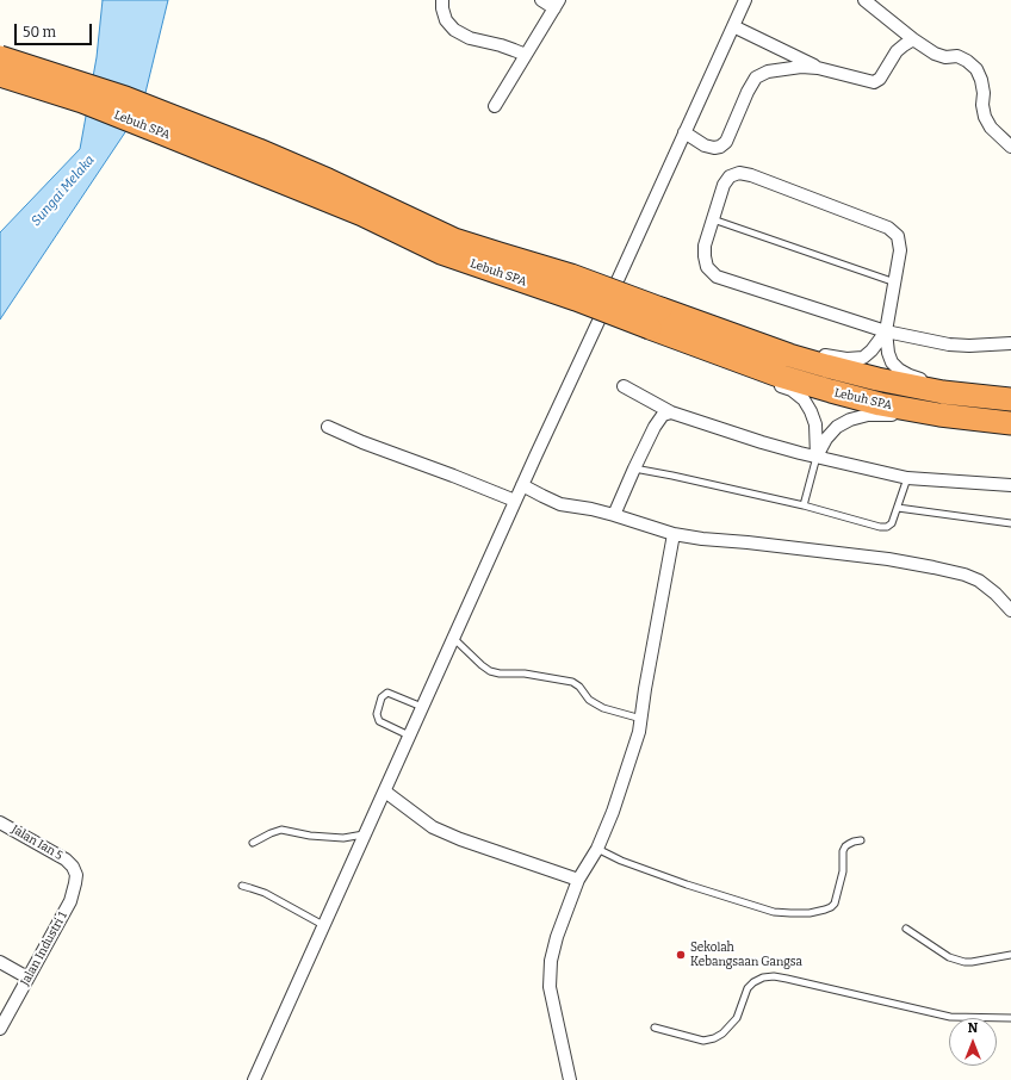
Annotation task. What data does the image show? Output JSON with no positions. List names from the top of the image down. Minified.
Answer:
{"streets":{"highway":["Lebuh SPA"],"street":["Jalan Ian 5","Jalan Industri 1"]},"crossings":[["Jalan Ian 5","Jalan Industri 1"]],"water":["Sungai Melaka"],"places":["Sekolah Kebangsaan Gangsa"],"scale_bar":"50 m","north":"top"}
